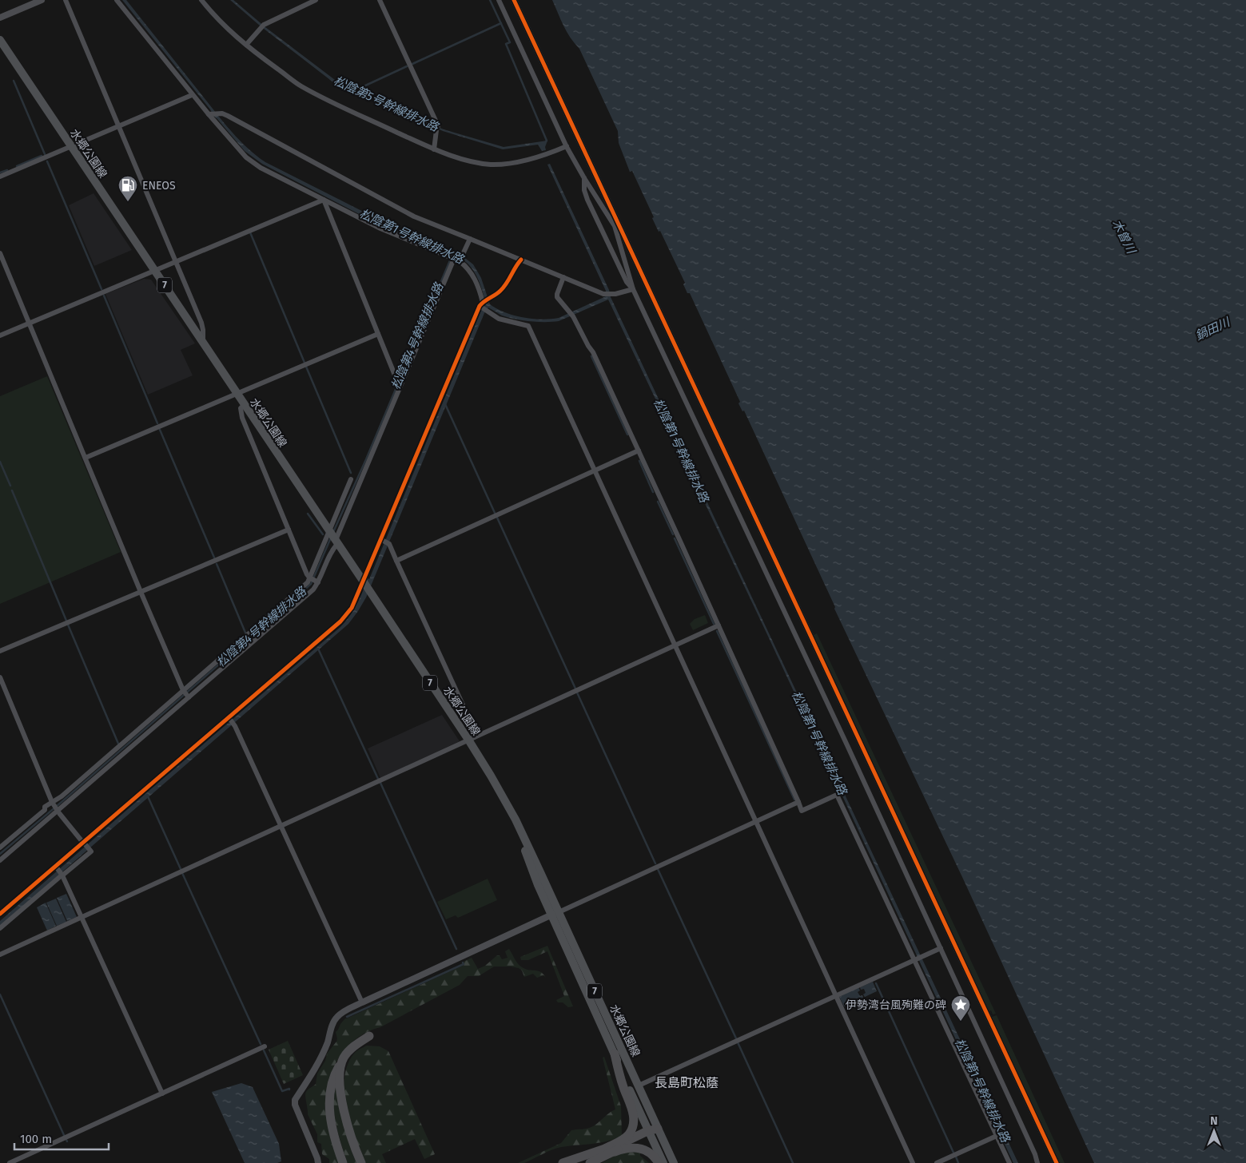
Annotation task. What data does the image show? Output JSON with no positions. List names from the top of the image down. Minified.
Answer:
{"streets":{"main road":["水郷公園線","7"]},"districts":["長島町松蔭"],"water":["松陰第5号幹線排水路","松陰第1号幹線排水路","木曽川","鍋田川","松陰第4号幹線排水路"],"places":{"fuel station":["ENEOS"],"place":["伊勢湾台風殉難の碑"]},"scale_bar":"100 m","north":"top"}
